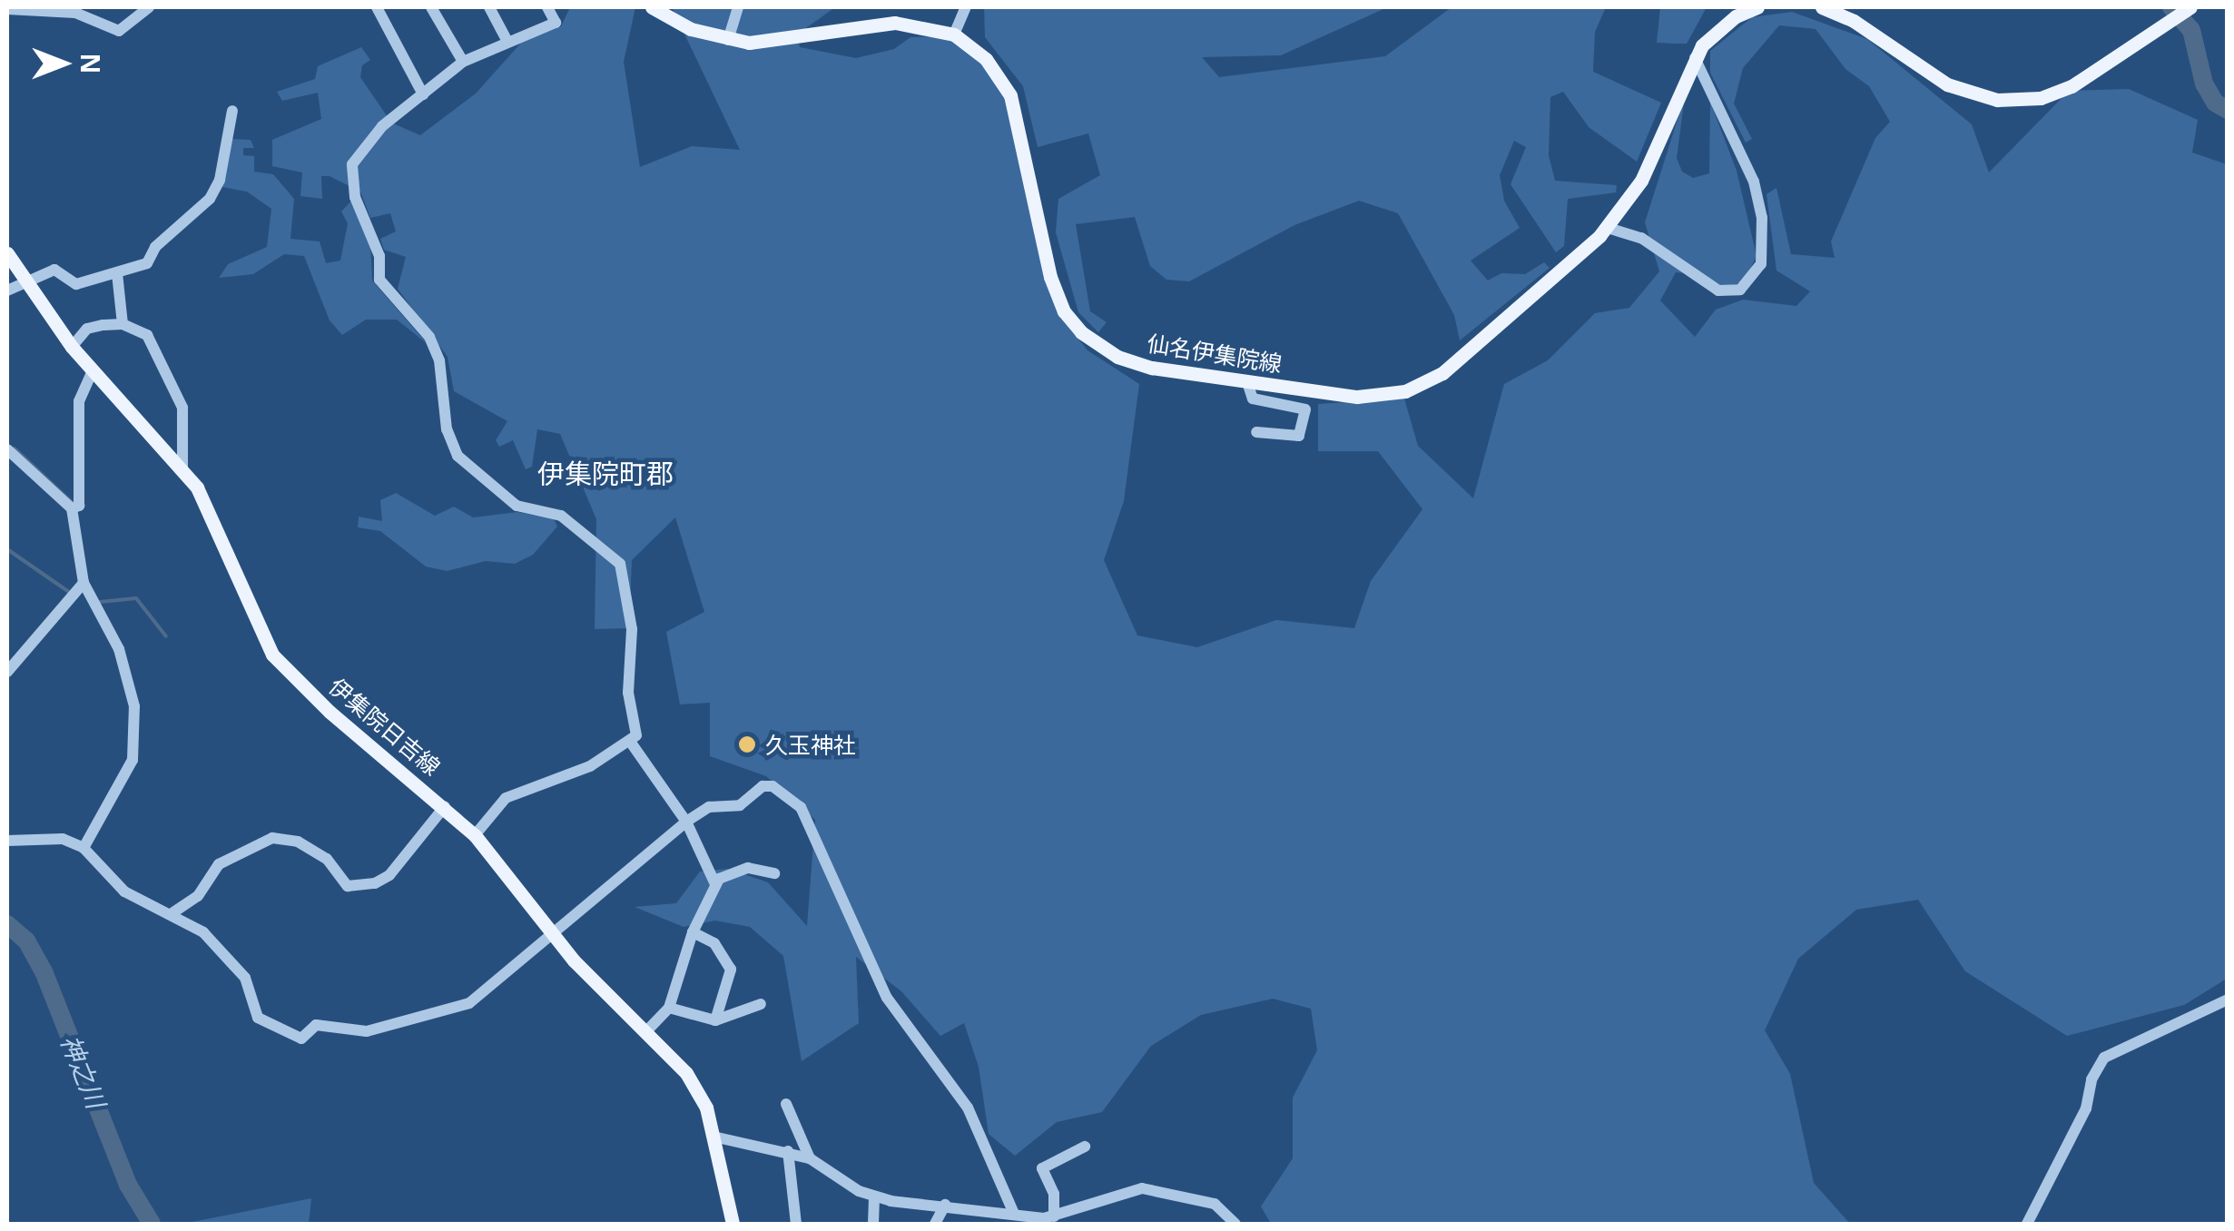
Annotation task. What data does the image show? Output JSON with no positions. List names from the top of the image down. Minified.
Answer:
{"streets":{"main road":["仙名伊集院線","伊集院日吉線"]},"districts":["伊集院町郡"],"water":["神之川"],"places":["久玉神社"],"north":"right"}
